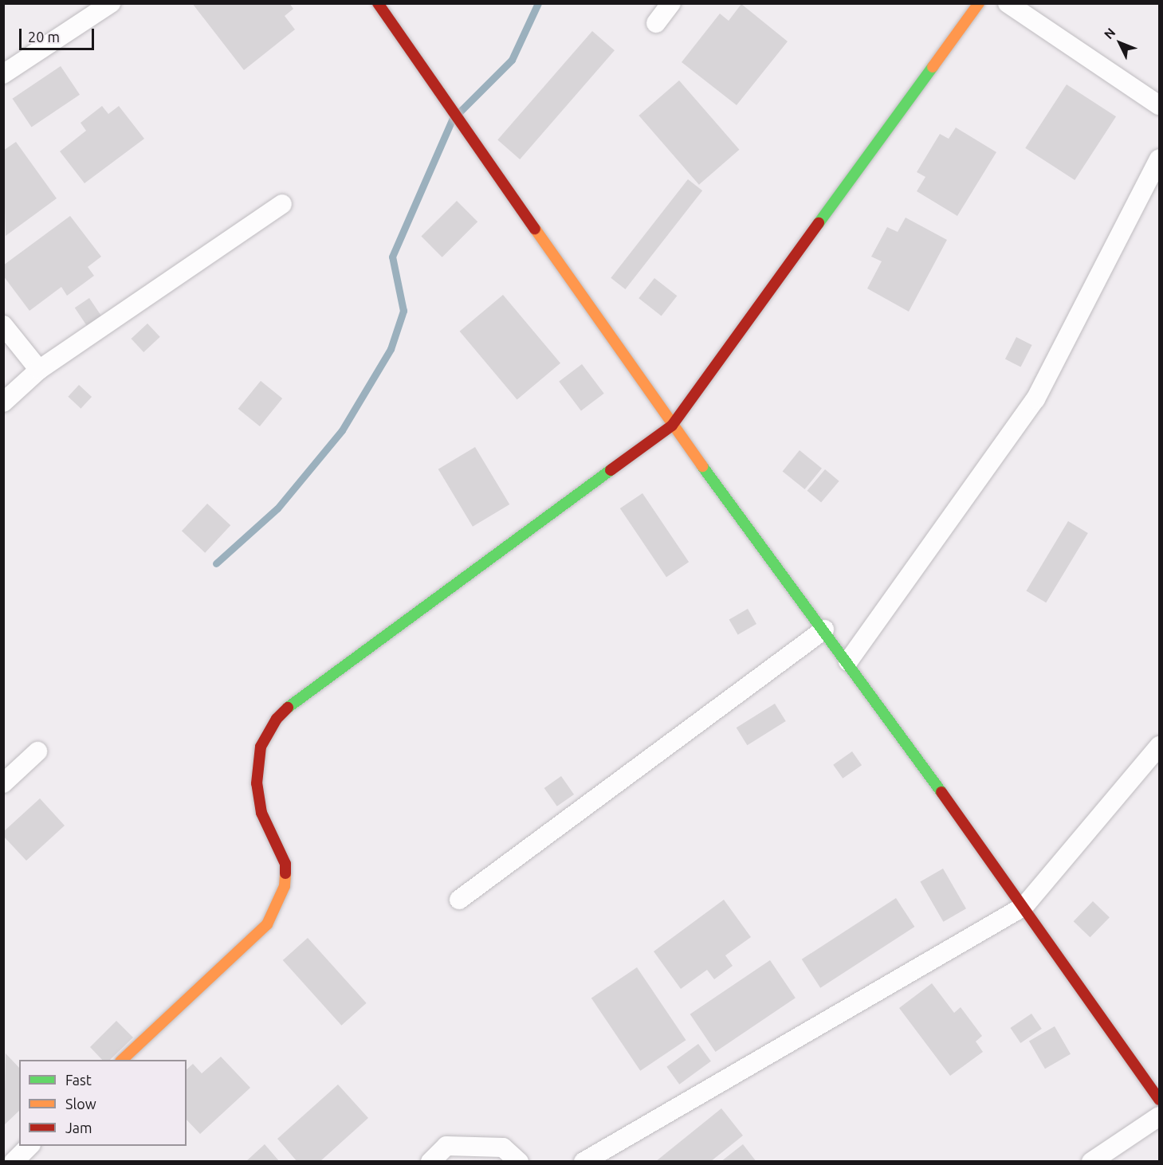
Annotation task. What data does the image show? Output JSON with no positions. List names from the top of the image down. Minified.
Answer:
{"legend":["Fast","Slow","Jam"],"scale_bar":"20 m","north":"top left"}
